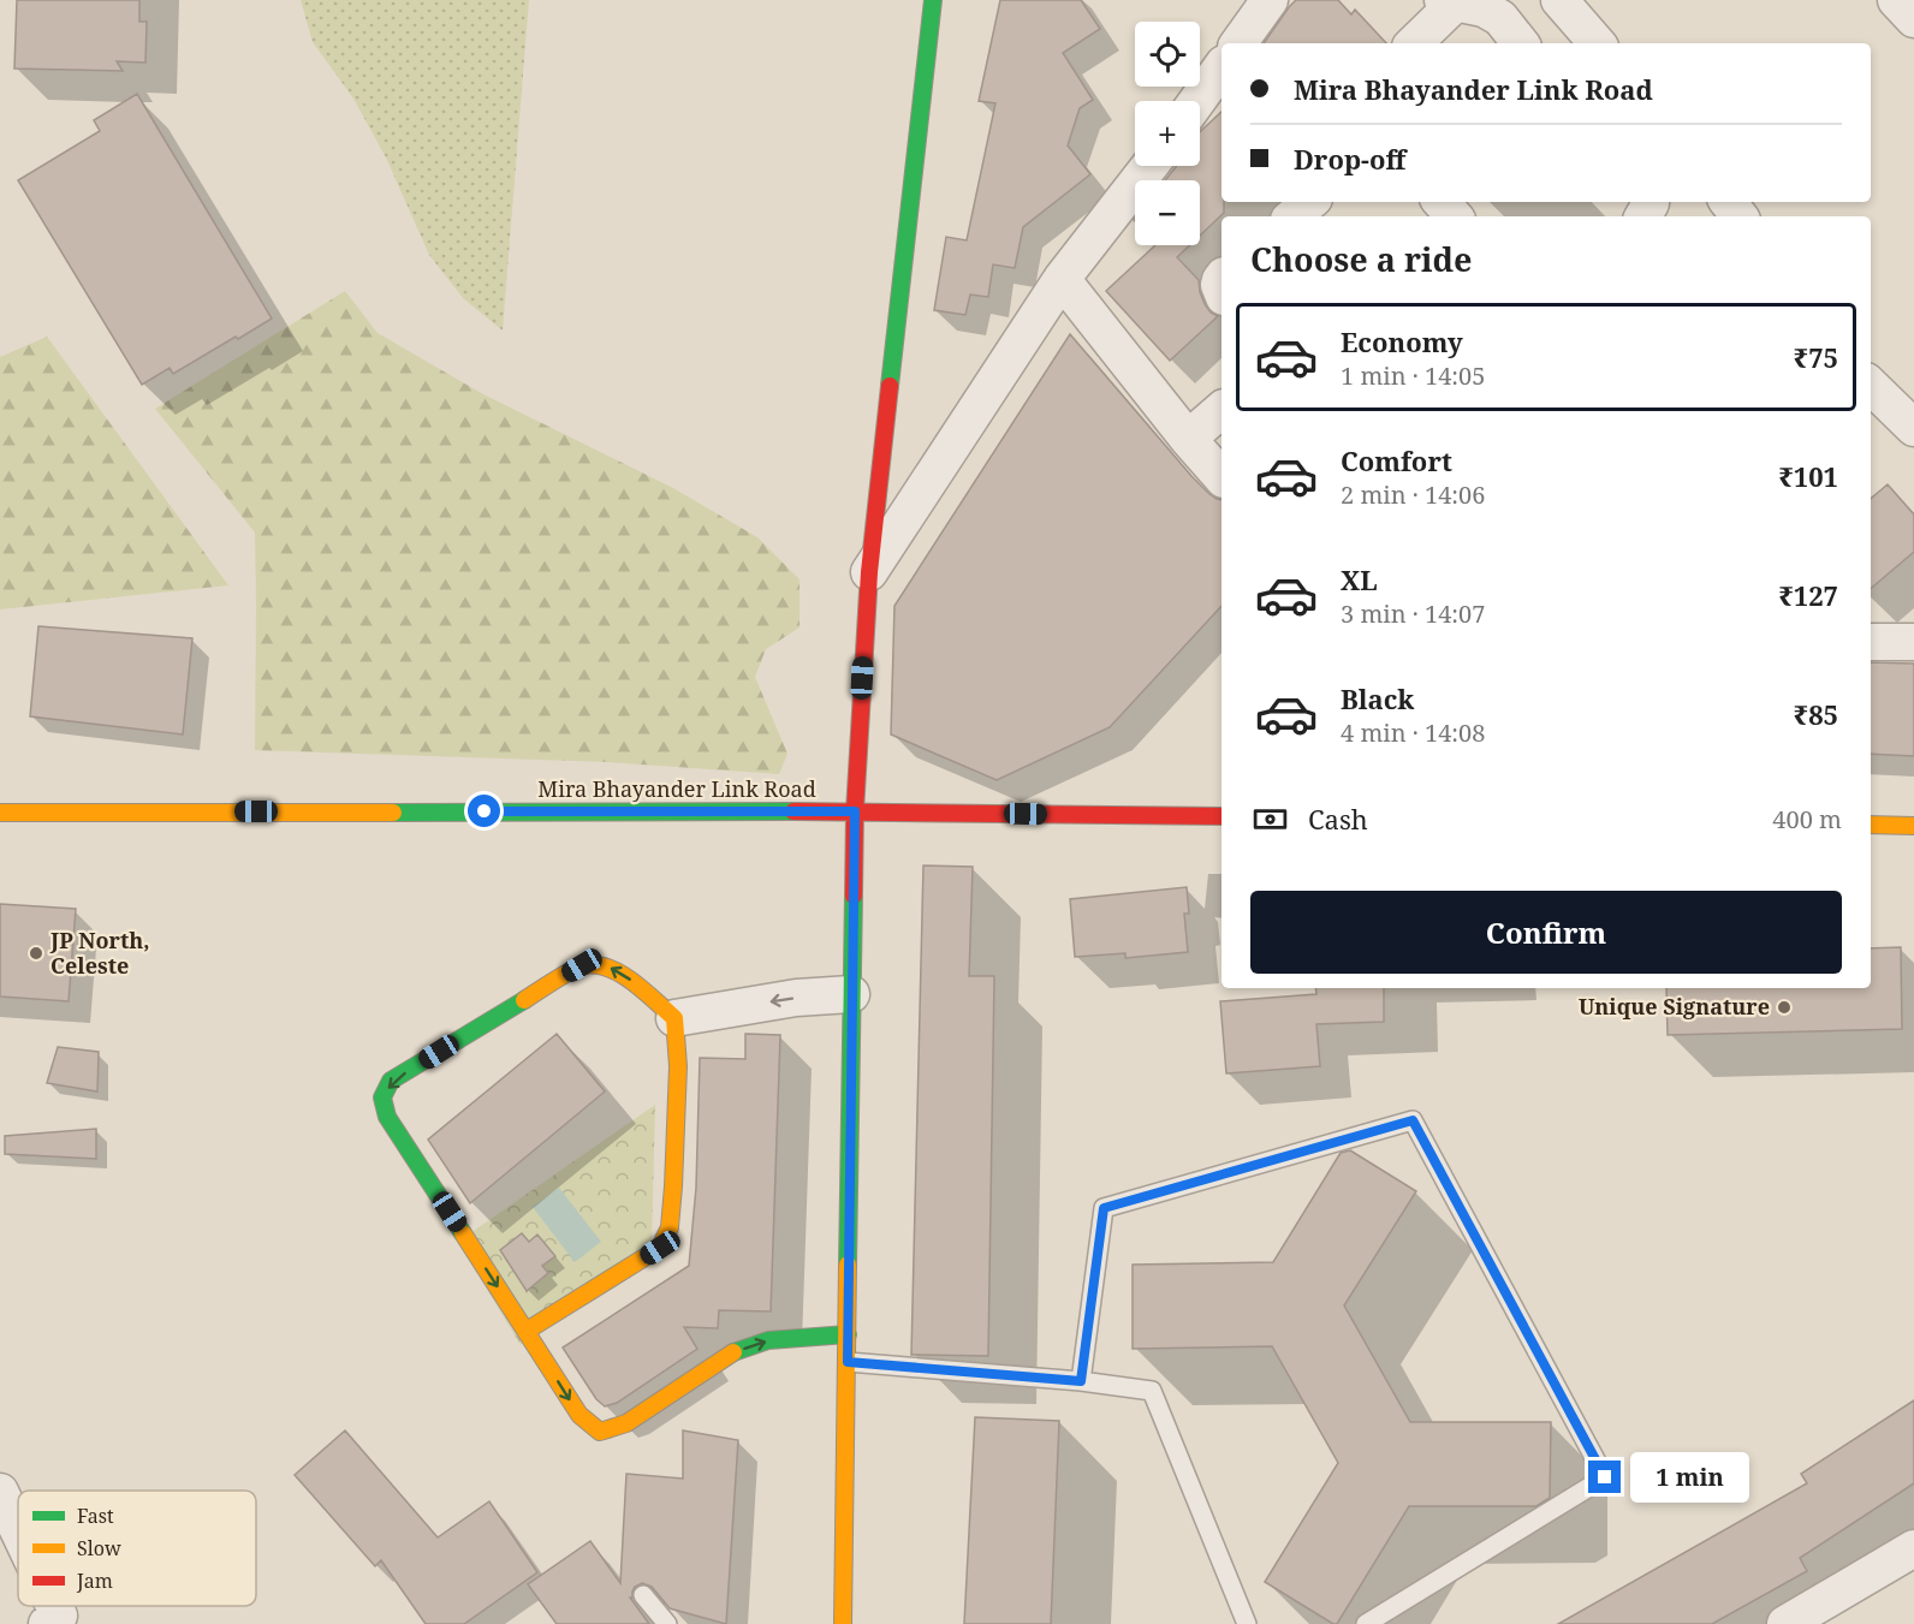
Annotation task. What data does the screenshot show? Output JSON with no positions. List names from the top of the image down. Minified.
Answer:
{"streets":{"street":["Mira Bhayander Link Road"]},"places":["JP North, Celeste","Unique Signature"],"legend":["Fast","Slow","Jam"],"page":{"map_buttons":["+","−"],"banner":["Mira Bhayander Link Road","Drop-off"],"heading":"Choose a ride","list":[{"name":"Economy","note":"1 min · 14:05","value":"₹75"},{"name":"Comfort","note":"2 min · 14:06","value":"₹101"},{"name":"XL","note":"3 min · 14:07","value":"₹127"},{"name":"Black","note":"4 min · 14:08","value":"₹85"}],"pay":["Cash","400 m"],"buttons":"Confirm","bubble":"1 min"}}
